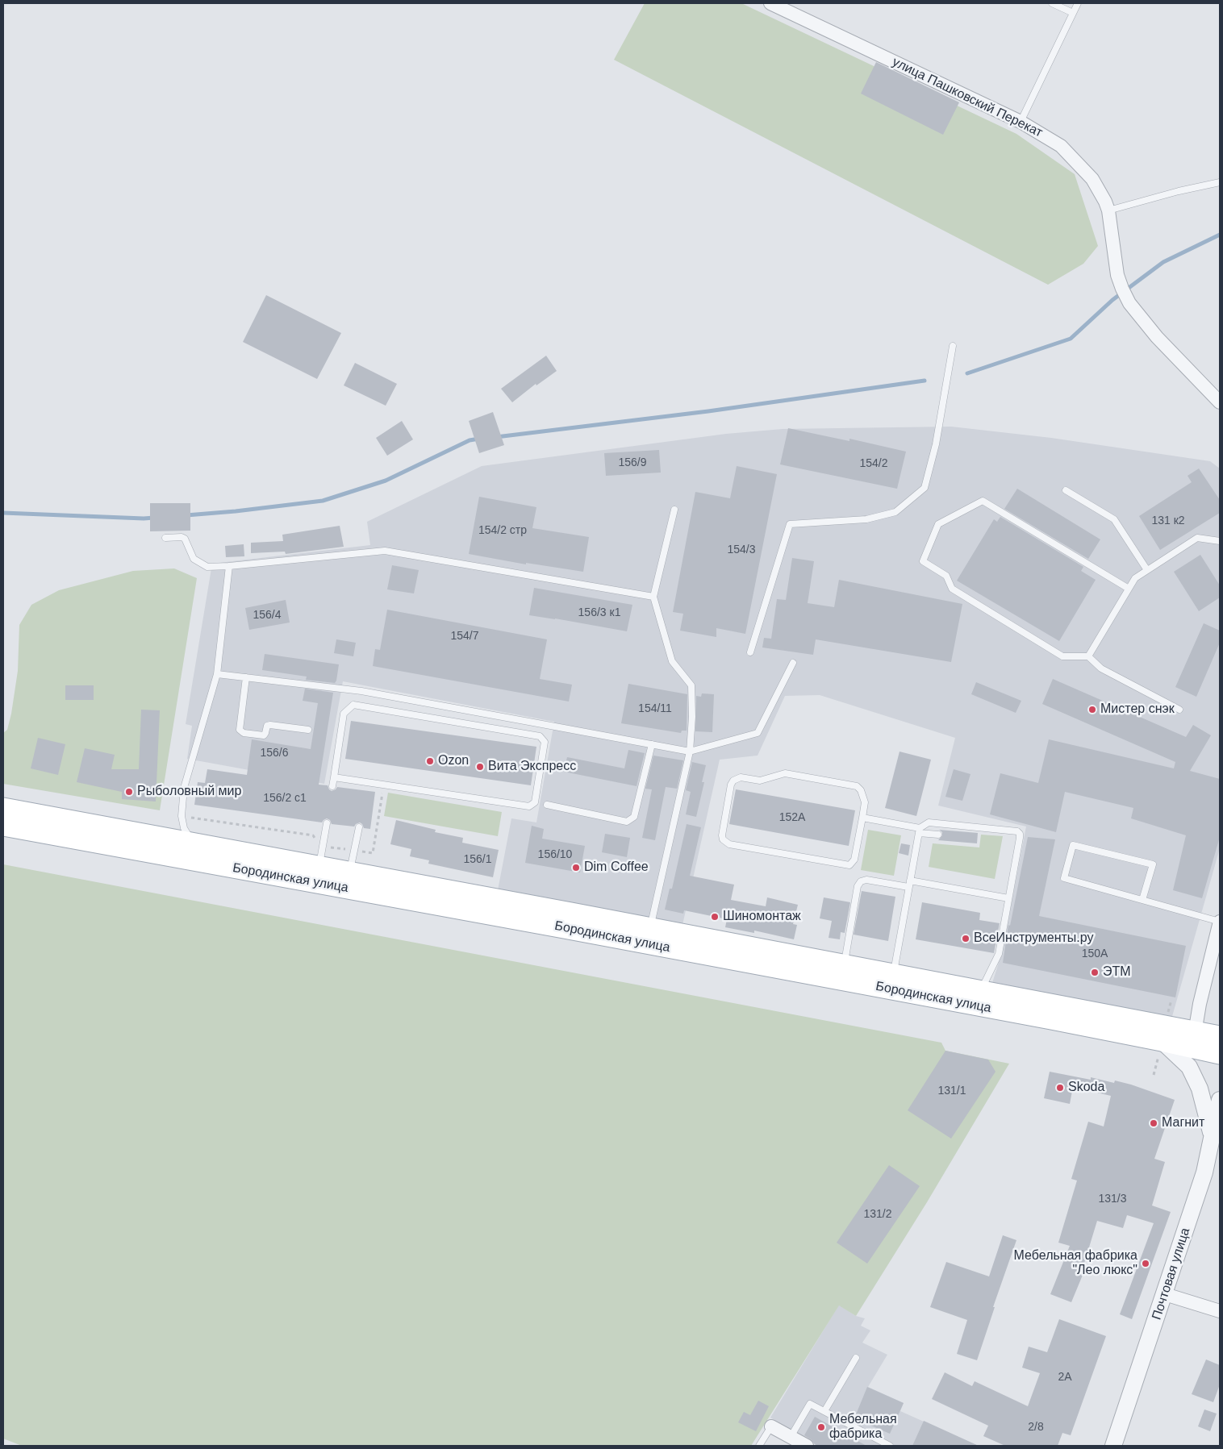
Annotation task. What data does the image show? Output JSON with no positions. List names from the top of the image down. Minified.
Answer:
{"streets":{"main road":["Бородинская улица"],"street":["улица Пашковский Перекат","Почтовая улица"]},"places":["Мистер снэк","Ozon","Вита Экспресс","Рыболовный мир","Dim Coffee","Шиномонтаж","ВсеИнструменты.ру","ЭТМ","Skoda","Магнит","Мебельная фабрика \"Лео люкс\"","Мебельная фабрика"],"house_numbers":["156/9","154/2","131 к2","154/2 стр","154/3","156/3 к1","156/4","154/7","154/11","156/6","156/2 с1","152А","156/10","156/1","150А","131/1","131/3","131/2","2А","2/8"]}
